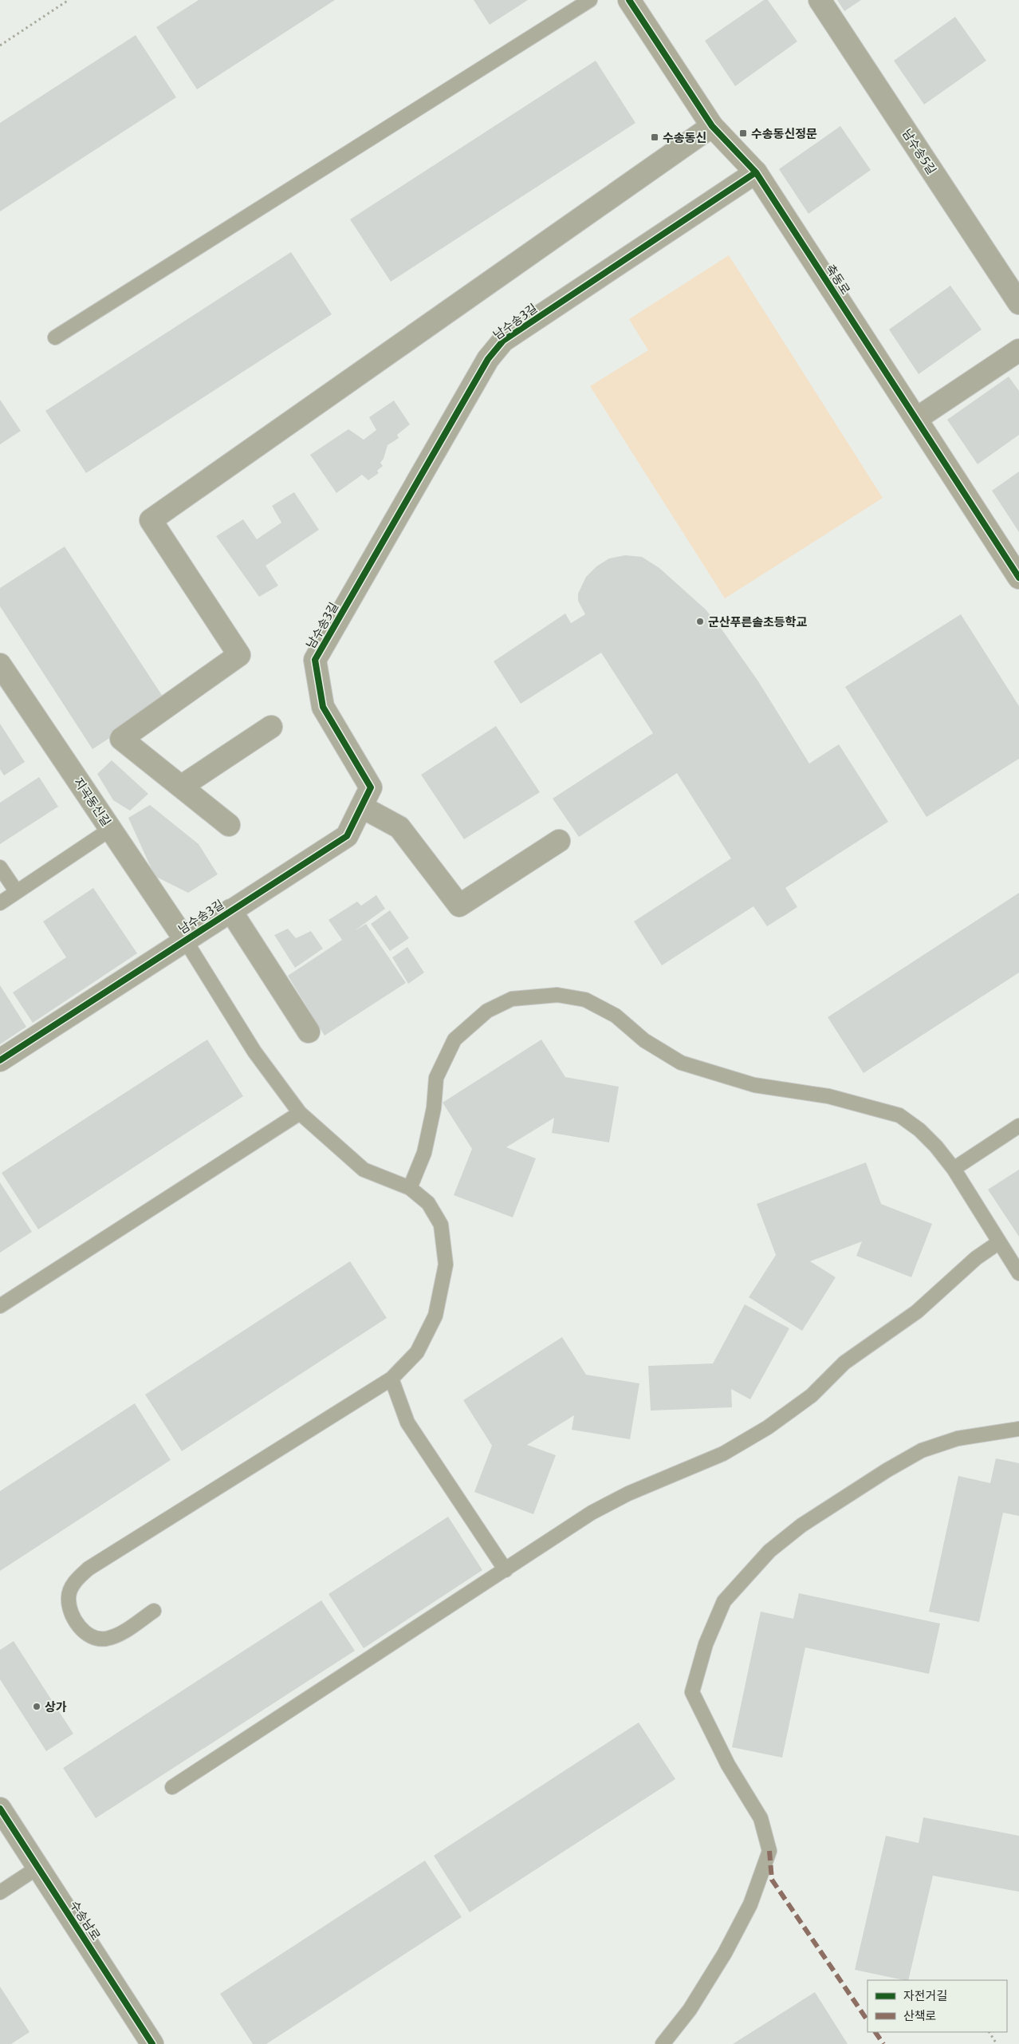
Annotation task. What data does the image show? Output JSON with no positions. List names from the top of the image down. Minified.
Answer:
{"streets":{"street":["남수송5길","축동로","남수송3길","지곡동신길","수송남로"]},"crossings":[["축동로","남수송3길"],["남수송3길","지곡동신길"]],"places":{"transit":["수송동신정문","수송동신"],"other":["군산푸른솔초등학교","상가"]},"legend":["자전거길","산책로"]}
